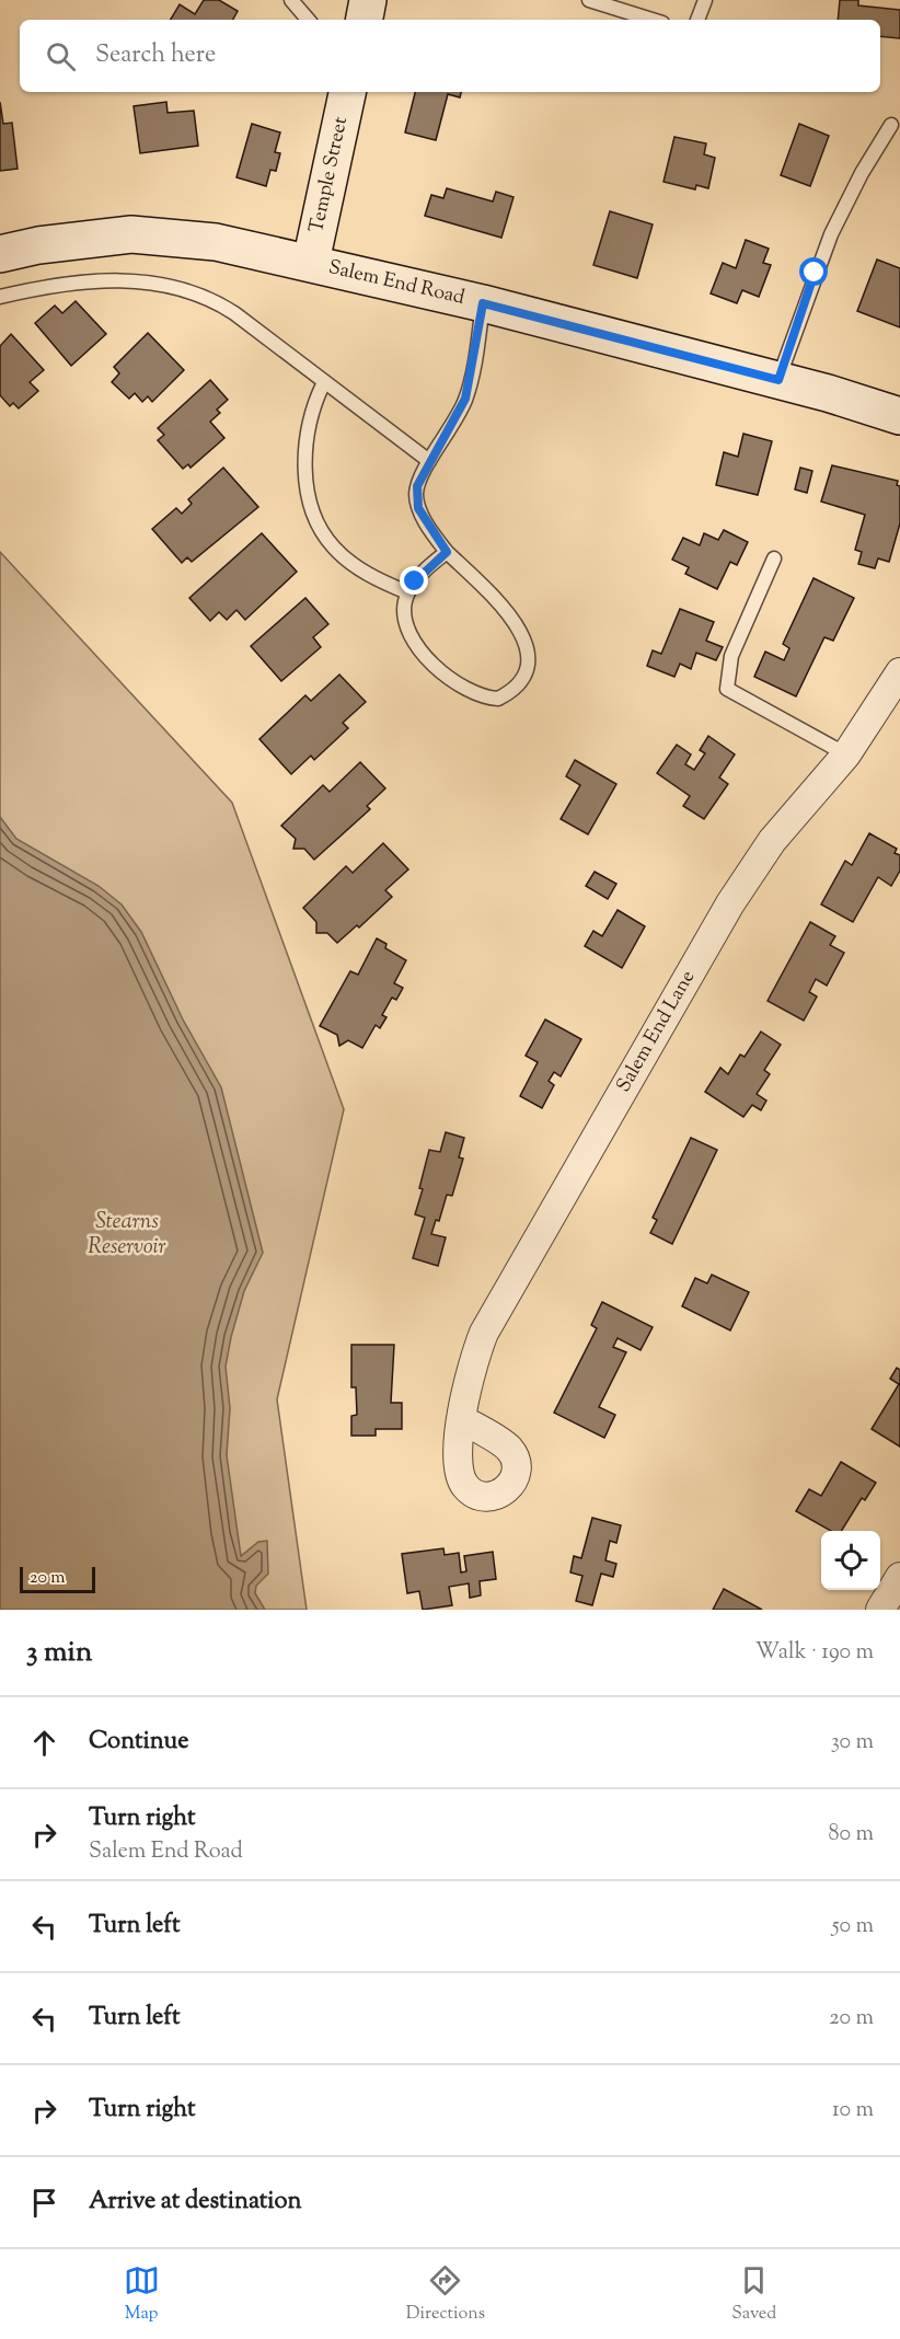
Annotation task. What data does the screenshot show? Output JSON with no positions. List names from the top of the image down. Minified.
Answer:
{"streets":{"street":["Temple Street","Salem End Road","Salem End Lane"]},"crossings":[["Temple Street","Salem End Road"]],"water":["Stearns Reservoir"],"scale_bar":"20 m","page":{"search":"Search here","scale":"20 m","heading":["3 min","Walk · 190 m"],"list":[["Continue","30 m"],["Turn right","Salem End Road","80 m"],["Turn left","50 m"],["Turn left","20 m"],["Turn right","10 m"],"Arrive at destination"],"nav":["Map","Directions","Saved"]}}
